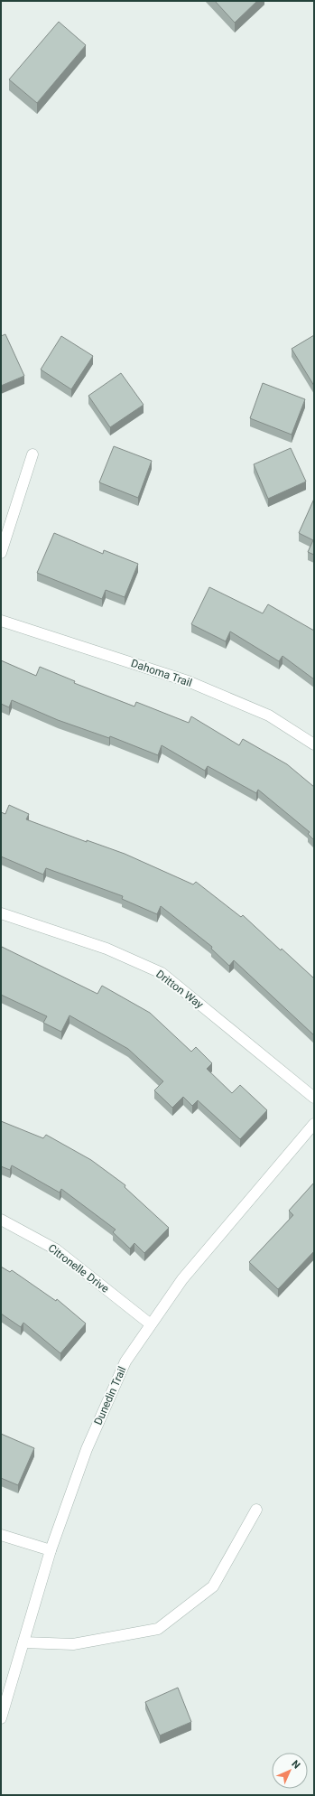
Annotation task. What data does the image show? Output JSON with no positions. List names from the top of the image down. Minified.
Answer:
{"streets":{"street":["Dahoma Trail","Dritton Way","Citronelle Drive","Dunedin Trail"]},"crossings":[["Citronelle Drive","Dunedin Trail"]],"north":"top right"}
